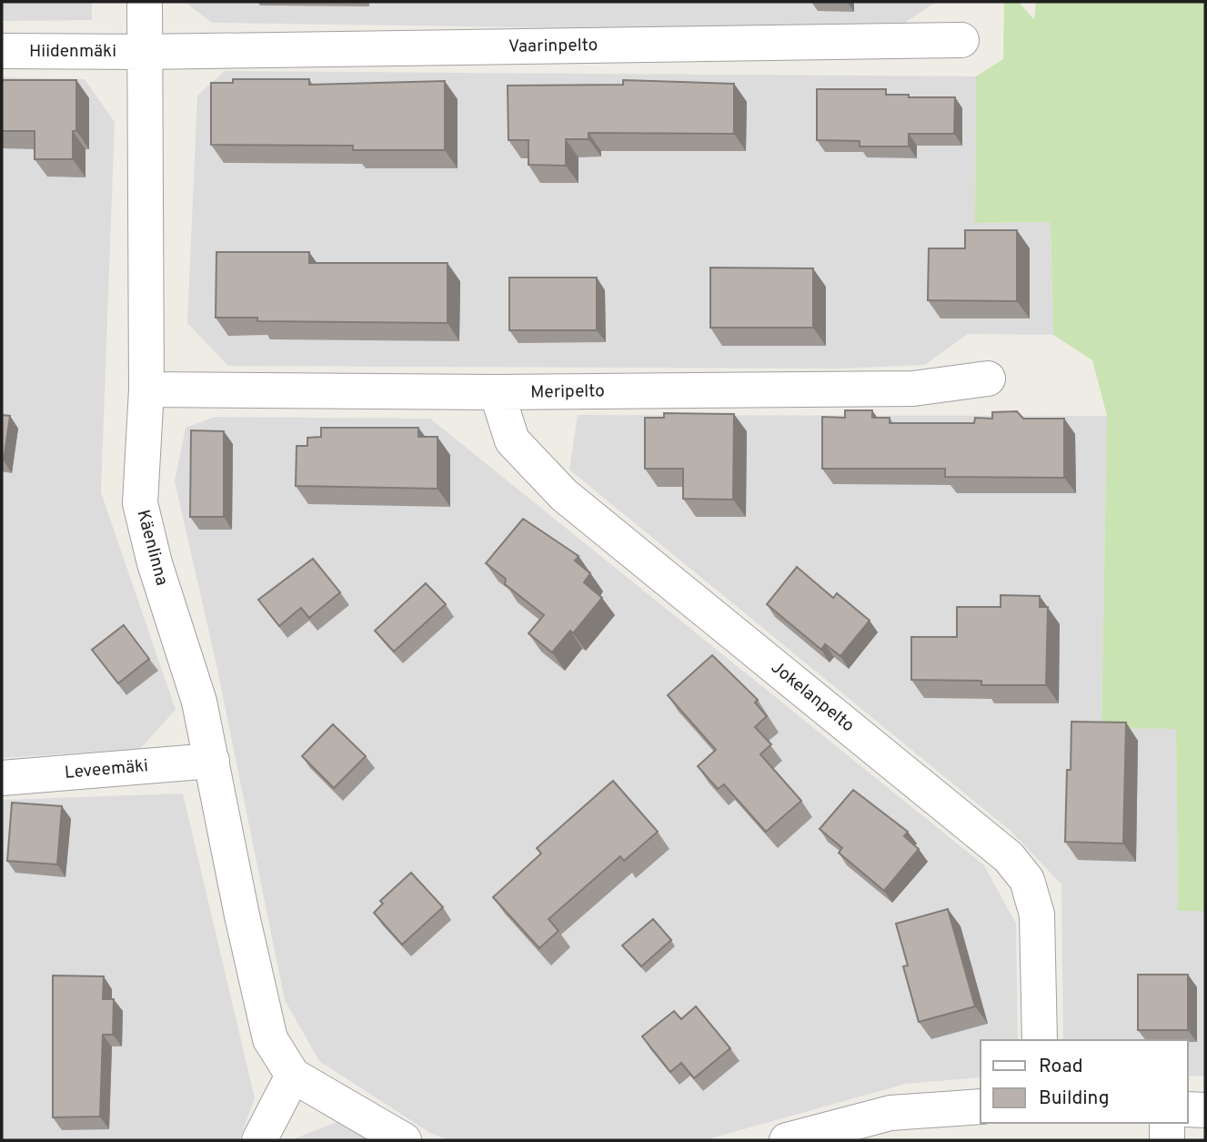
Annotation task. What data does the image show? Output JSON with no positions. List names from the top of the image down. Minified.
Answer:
{"streets":{"street":["Vaarinpelto","Hiidenmäki","Meripelto","Käenlinna","Jokelanpelto","Leveemäki"]},"crossings":[["Vaarinpelto","Hiidenmäki"],["Vaarinpelto","Käenlinna"],["Hiidenmäki","Käenlinna"],["Meripelto","Käenlinna"],["Meripelto","Jokelanpelto"],["Käenlinna","Leveemäki"]],"legend":["Road","Building"]}
